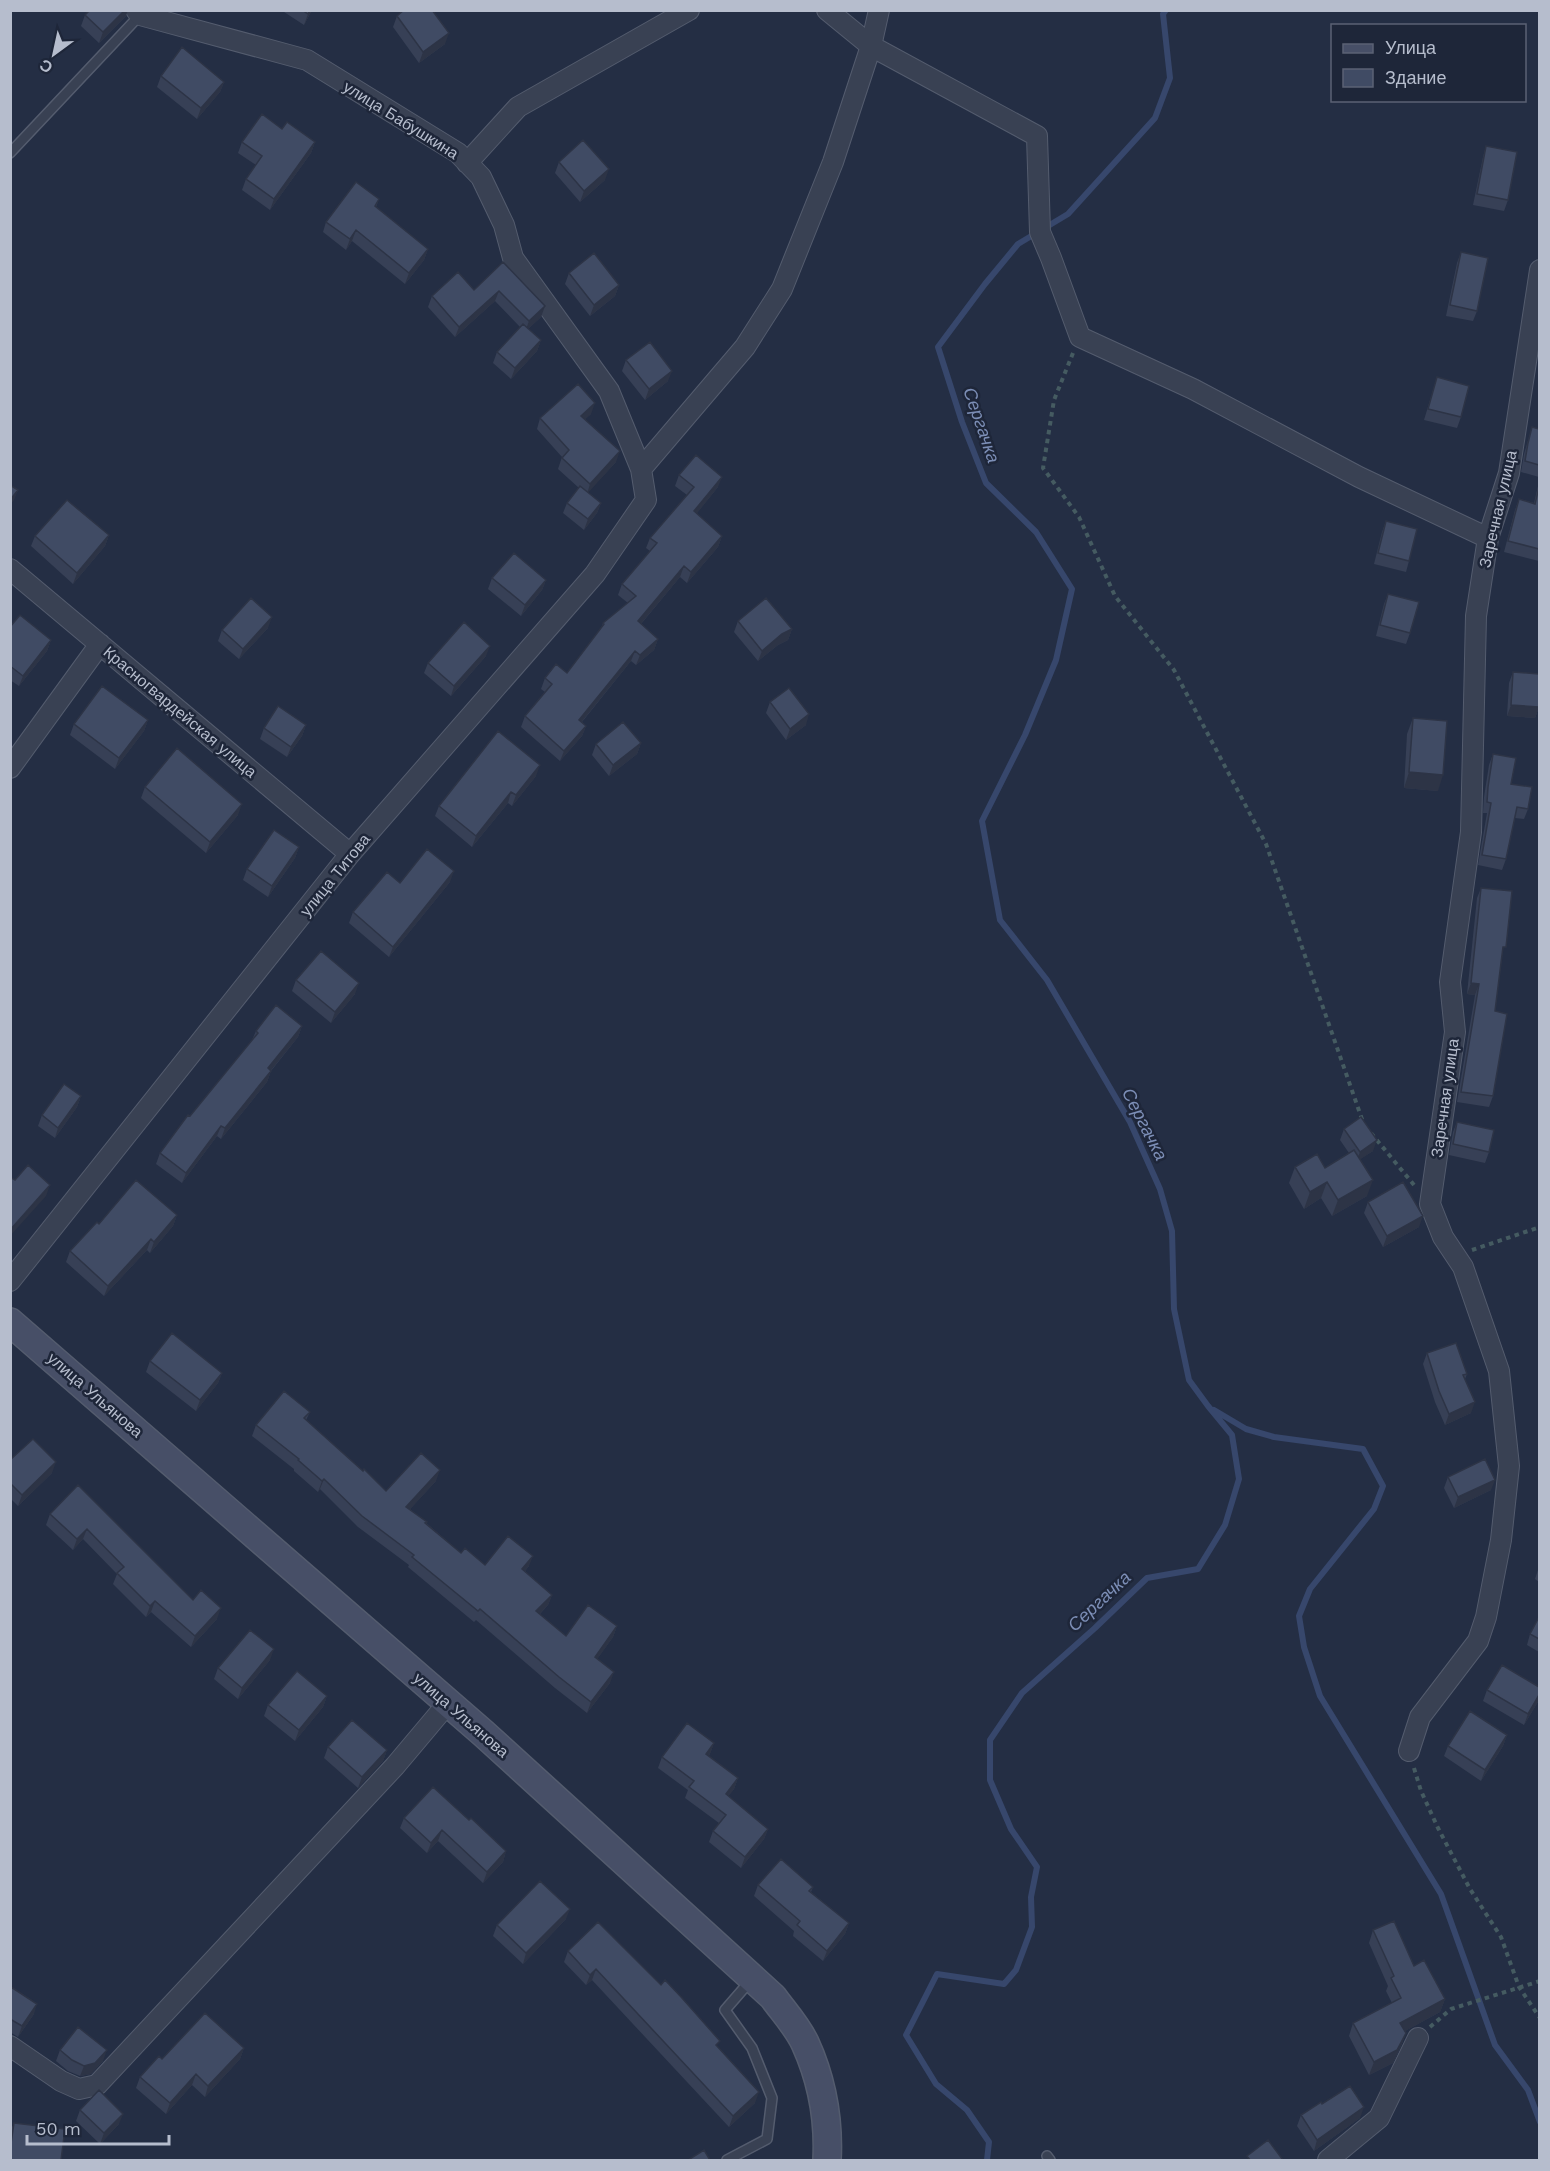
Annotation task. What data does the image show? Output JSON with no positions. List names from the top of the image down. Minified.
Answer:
{"streets":{"main road":["улица Ульянова"],"street":["улица Бабушкина","Заречная улица","Красногвардейская улица","улица Титова"]},"crossings":[["улица Бабушкина","улица Титова"],["Красногвардейская улица","улица Титова"]],"water":["Сергачка"],"legend":["Улица","Здание"],"scale_bar":"50 m","north":"bottom left"}
